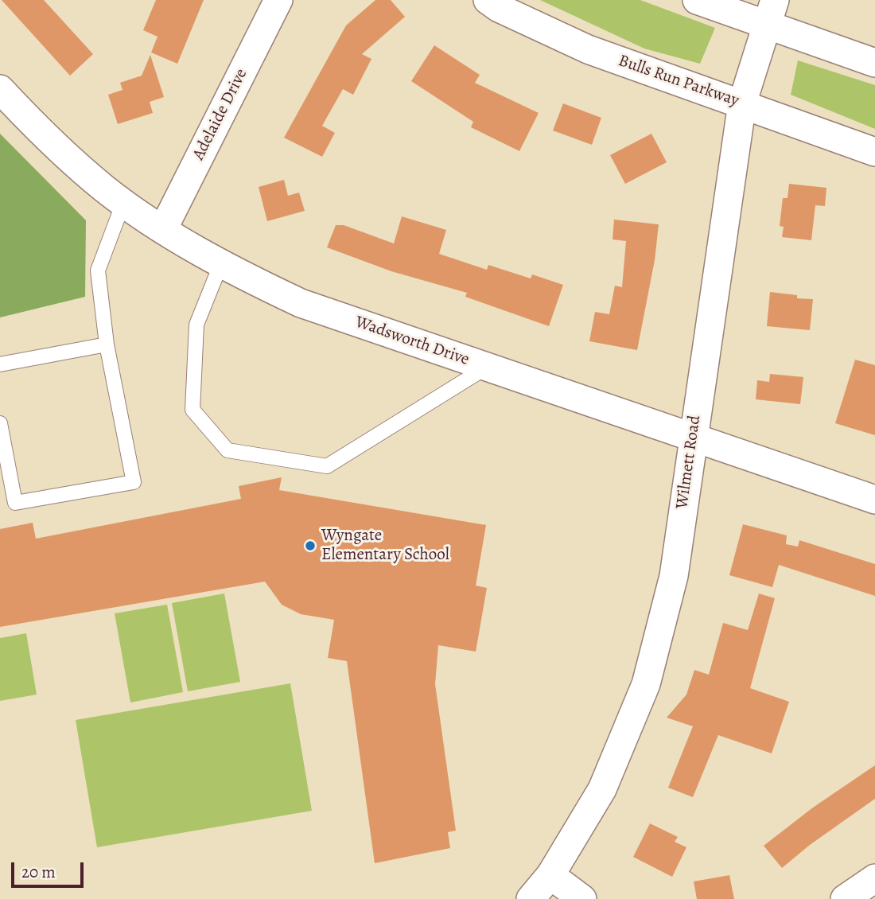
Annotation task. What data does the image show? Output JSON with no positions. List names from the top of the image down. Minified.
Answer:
{"streets":{"street":["Bulls Run Parkway","Adelaide Drive","Wadsworth Drive","Wilmett Road"]},"crossings":[["Bulls Run Parkway","Wilmett Road"],["Adelaide Drive","Wadsworth Drive"],["Wadsworth Drive","Wilmett Road"]],"places":["Wyngate Elementary School"],"scale_bar":"20 m"}
